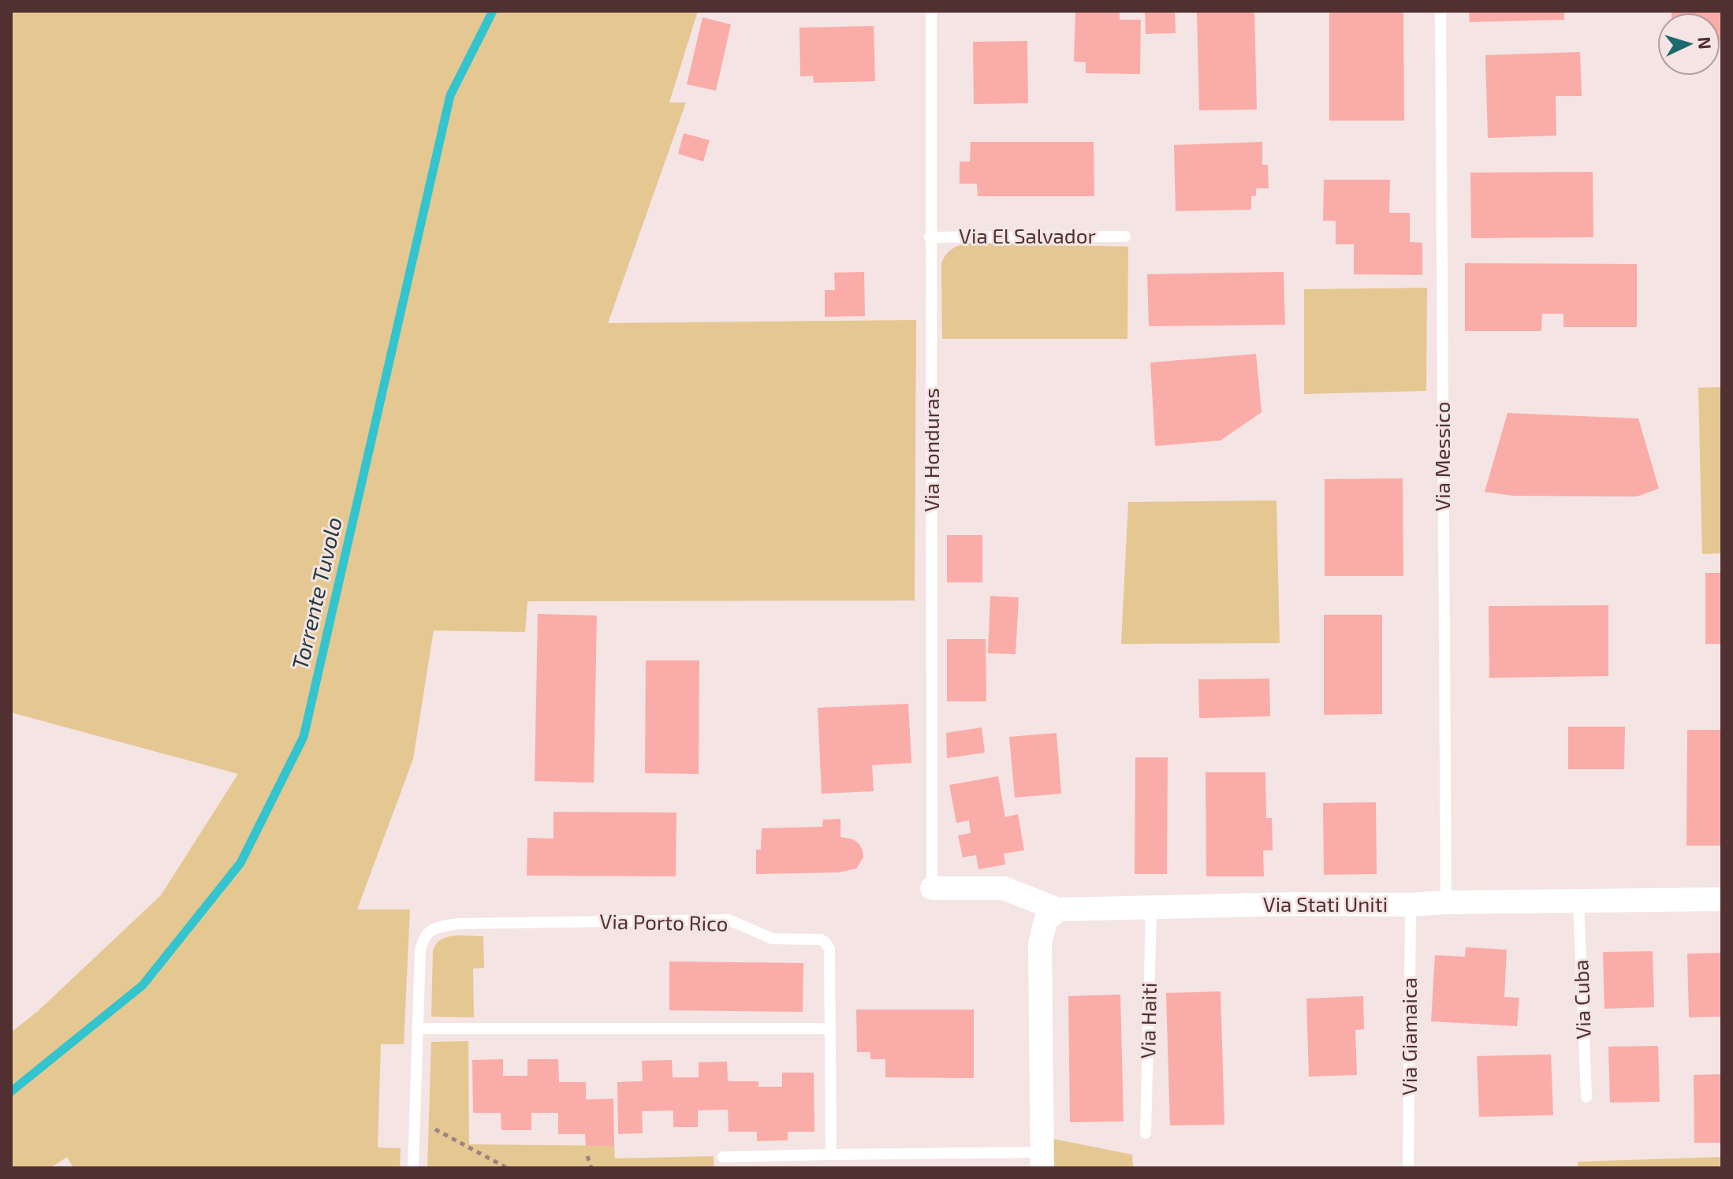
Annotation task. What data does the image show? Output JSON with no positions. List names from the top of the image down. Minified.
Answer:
{"streets":{"street":["Via Stati Uniti"],"lane":["Via El Salvador","Via Honduras","Via Messico","Via Porto Rico","Via Cuba","Via Haiti","Via Giamaica"]},"crossings":[["Via El Salvador","Via Honduras"],["Via Honduras","Via Stati Uniti"],["Via Messico","Via Stati Uniti"],["Via Stati Uniti","Via Cuba"],["Via Stati Uniti","Via Haiti"],["Via Stati Uniti","Via Giamaica"]],"water":["Torrente Tuvolo"],"north":"right"}
